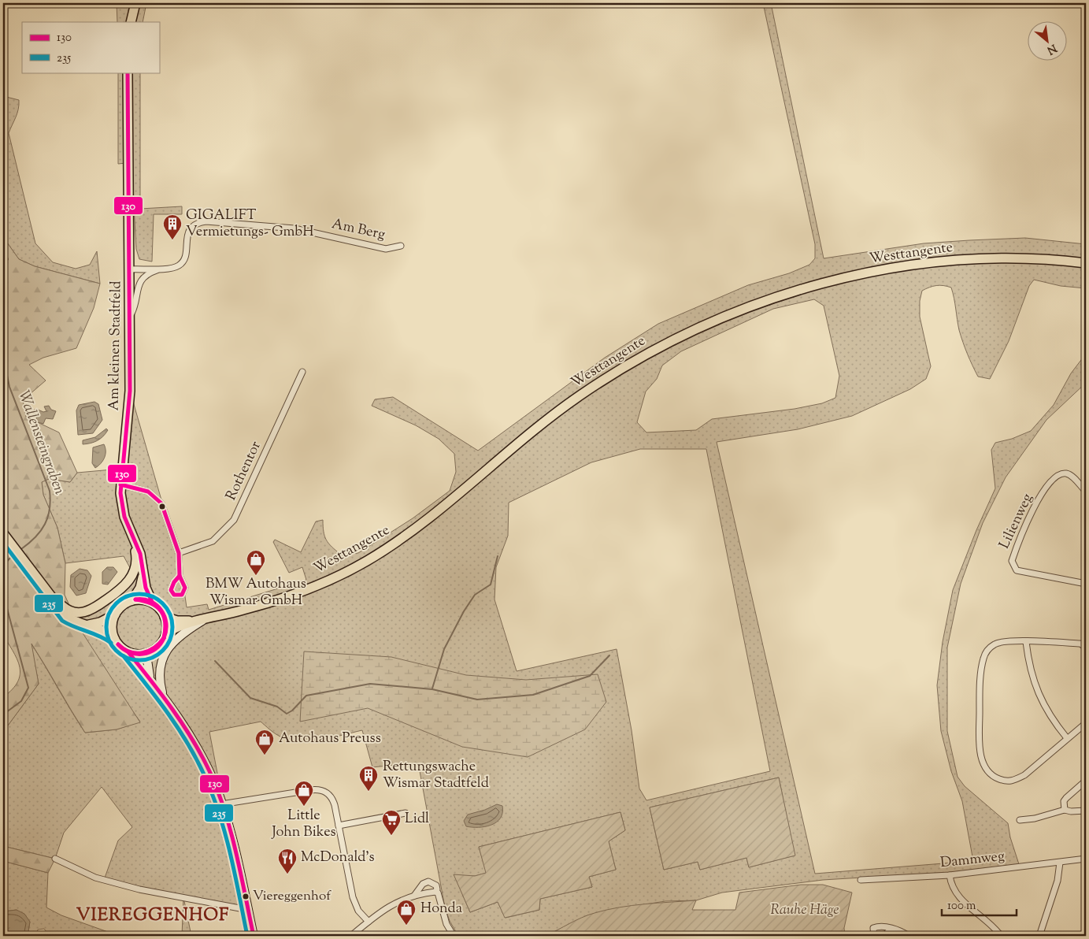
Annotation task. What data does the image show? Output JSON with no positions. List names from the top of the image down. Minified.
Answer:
{"streets":{"main road":["Westtangente","Am kleinen Stadtfeld"],"street":["Am Berg","Rothentor","Lilienweg","Dammweg"]},"crossings":[["Am Berg","Am kleinen Stadtfeld"]],"districts":["VIEREGGENHOF"],"water":["Wallensteingraben"],"parks":["Rauhe Häge"],"places":{"building":["GIGALIFT Vermietungs- GmbH","Rettungswache Wismar Stadtfeld"],"shop":["BMW Autohaus Wismar GmbH","Autohaus Preuss","Little John Bikes","Honda"],"supermarket":["Lidl"],"restaurant":["McDonald's"],"other":["Viereggenhof"]},"lines":["transit line 130","transit line 235"],"legend":["130","235"],"scale_bar":"100 m","north":"bottom right"}
